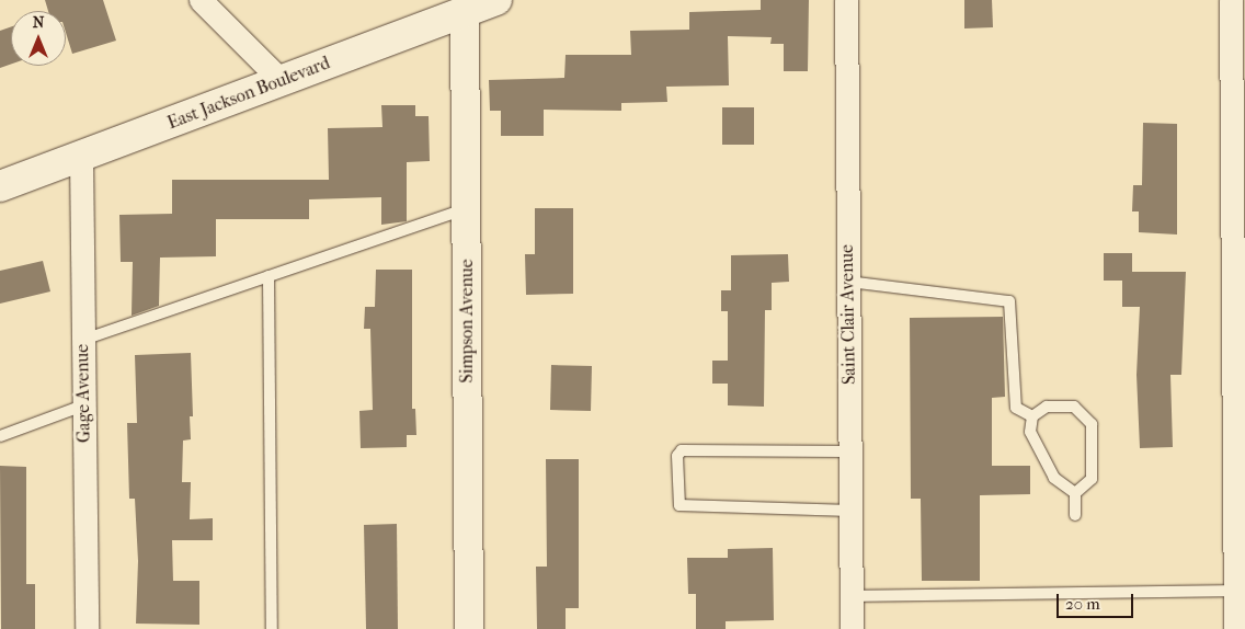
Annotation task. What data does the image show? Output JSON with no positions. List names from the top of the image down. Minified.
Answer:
{"streets":{"main road":["East Jackson Boulevard"],"street":["Saint Clair Avenue","Simpson Avenue","Gage Avenue"]},"crossings":[["East Jackson Boulevard","Simpson Avenue"],["East Jackson Boulevard","Gage Avenue"]],"scale_bar":"20 m","north":"top"}
